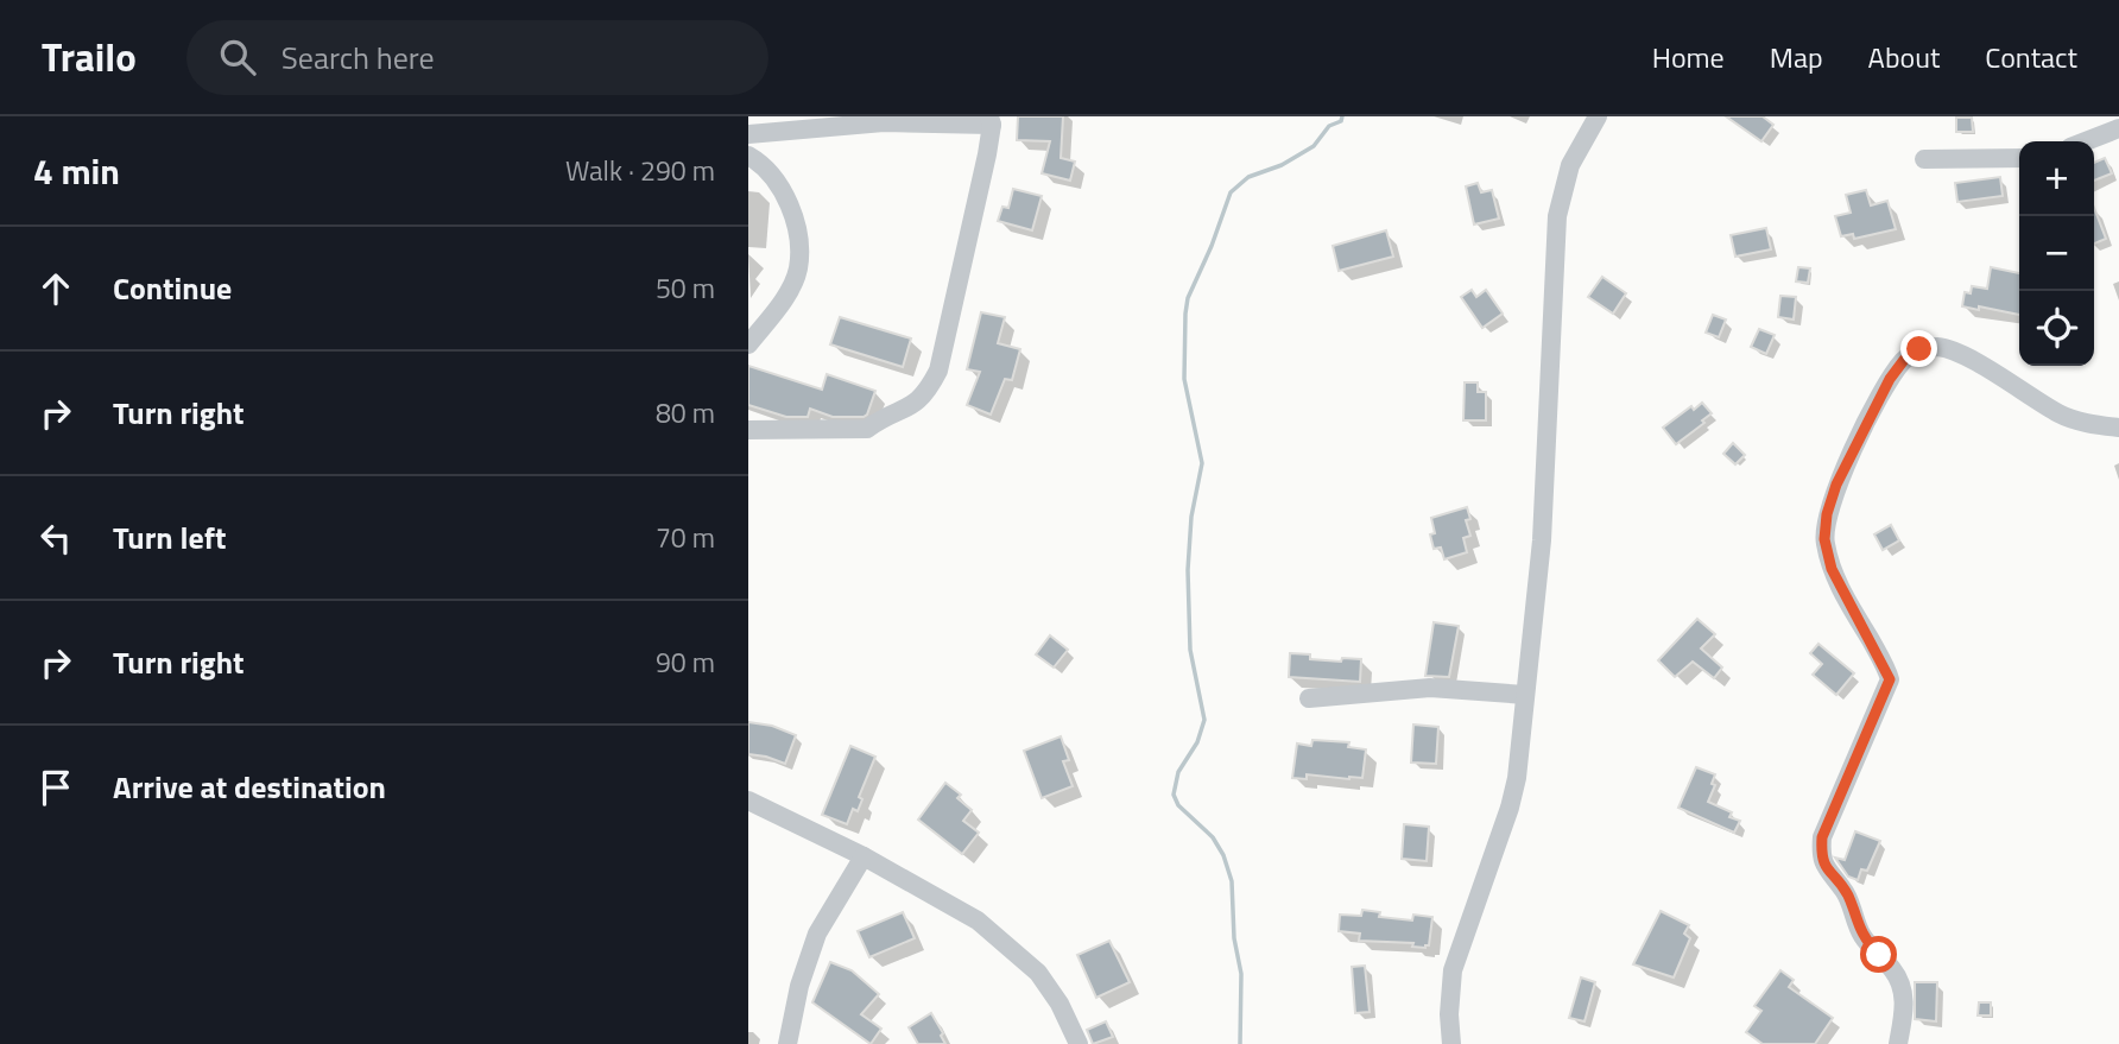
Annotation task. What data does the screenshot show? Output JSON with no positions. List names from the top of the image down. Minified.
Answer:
{"page":{"header":"Trailo","search":"Search here","nav":["Home","Map","About","Contact"],"heading":["4 min","Walk · 290 m"],"map_buttons":["+","−"],"list":[["Continue","50 m"],["Turn right","80 m"],["Turn left","70 m"],["Turn right","90 m"],"Arrive at destination"]}}
